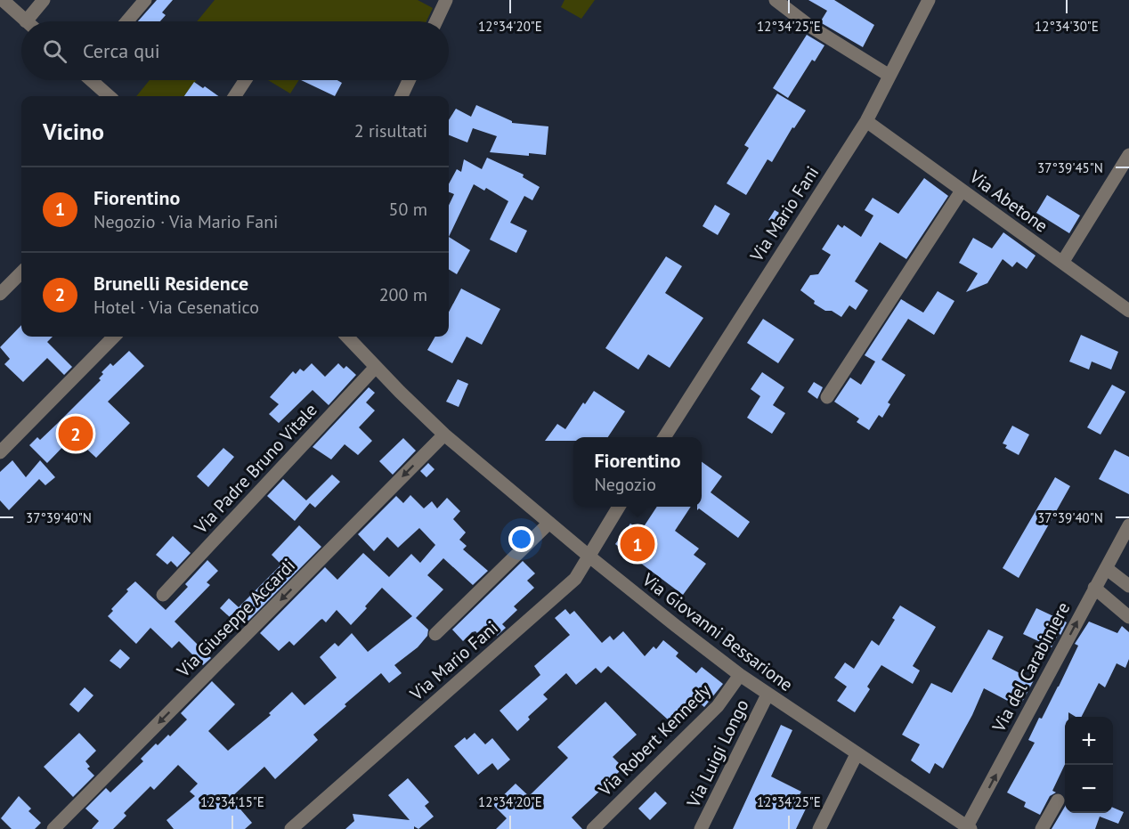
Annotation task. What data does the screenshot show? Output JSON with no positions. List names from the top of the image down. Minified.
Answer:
{"streets":{"street":["Via Abetone","Via Mario Fani","Via Padre Bruno Vitale","Via Giuseppe Accardi","Via Giovanni Bessarione","Via del Carabiniere","Via Robert Kennedy","Via Luigi Longo"]},"crossings":[["Via Abetone","Via Mario Fani"],["Via Mario Fani","Via Giovanni Bessarione"],["Via Padre Bruno Vitale","Via Giovanni Bessarione"],["Via Giuseppe Accardi","Via Giovanni Bessarione"],["Via Giovanni Bessarione","Via del Carabiniere"],["Via Giovanni Bessarione","Via Robert Kennedy"],["Via Giovanni Bessarione","Via Luigi Longo"]],"one_way":["Via Giuseppe Accardi","Via del Carabiniere"],"page":{"search":"Cerca qui","heading":["Vicino","2 risultati"],"list":[{"mark":"1","name":"Fiorentino","note":"Negozio · Via Mario Fani","value":"50 m"},{"mark":"2","name":"Brunelli Residence","note":"Hotel · Via Cesenatico","value":"200 m"}],"pins":["2","1"],"popup":["Fiorentino","Negozio"],"map_buttons":["+","−"]},"coordinates":["12°34'20\"E","12°34'25\"E","12°34'30\"E","37°39'45\"N","37°39'40\"N","12°34'15\"E"]}
